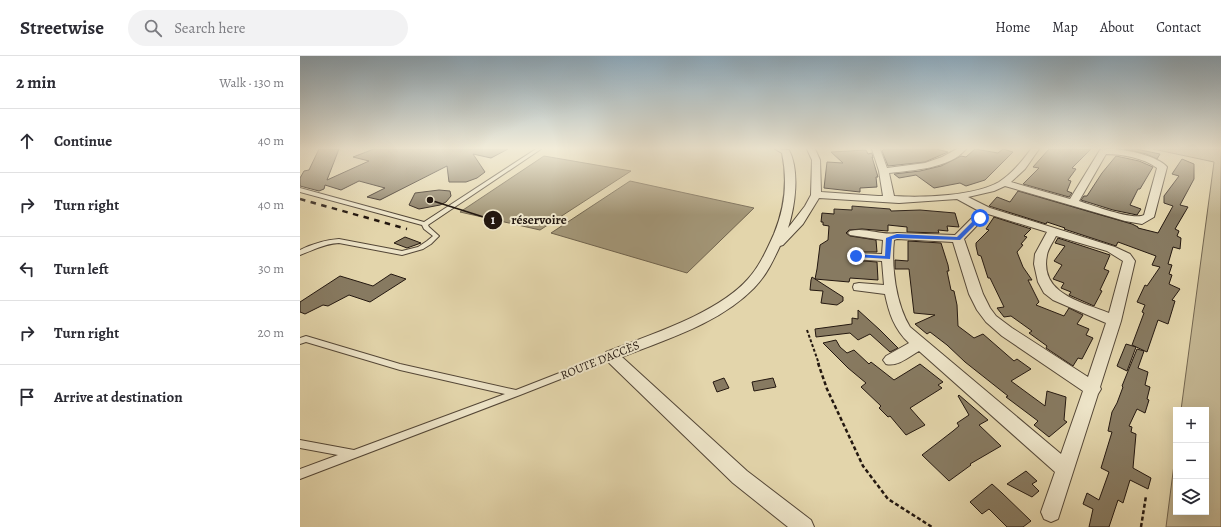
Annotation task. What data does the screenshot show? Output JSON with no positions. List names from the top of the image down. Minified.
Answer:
{"streets":{"street":["ROUTE D'ACCÈS"]},"places":["réservoire"],"page":{"header":"Streetwise","search":"Search here","nav":["Home","Map","About","Contact"],"heading":["2 min","Walk · 130 m"],"list":[["Continue","40 m"],["Turn right","40 m"],["Turn left","30 m"],["Turn right","20 m"],"Arrive at destination"],"map_buttons":["+","−"]}}
